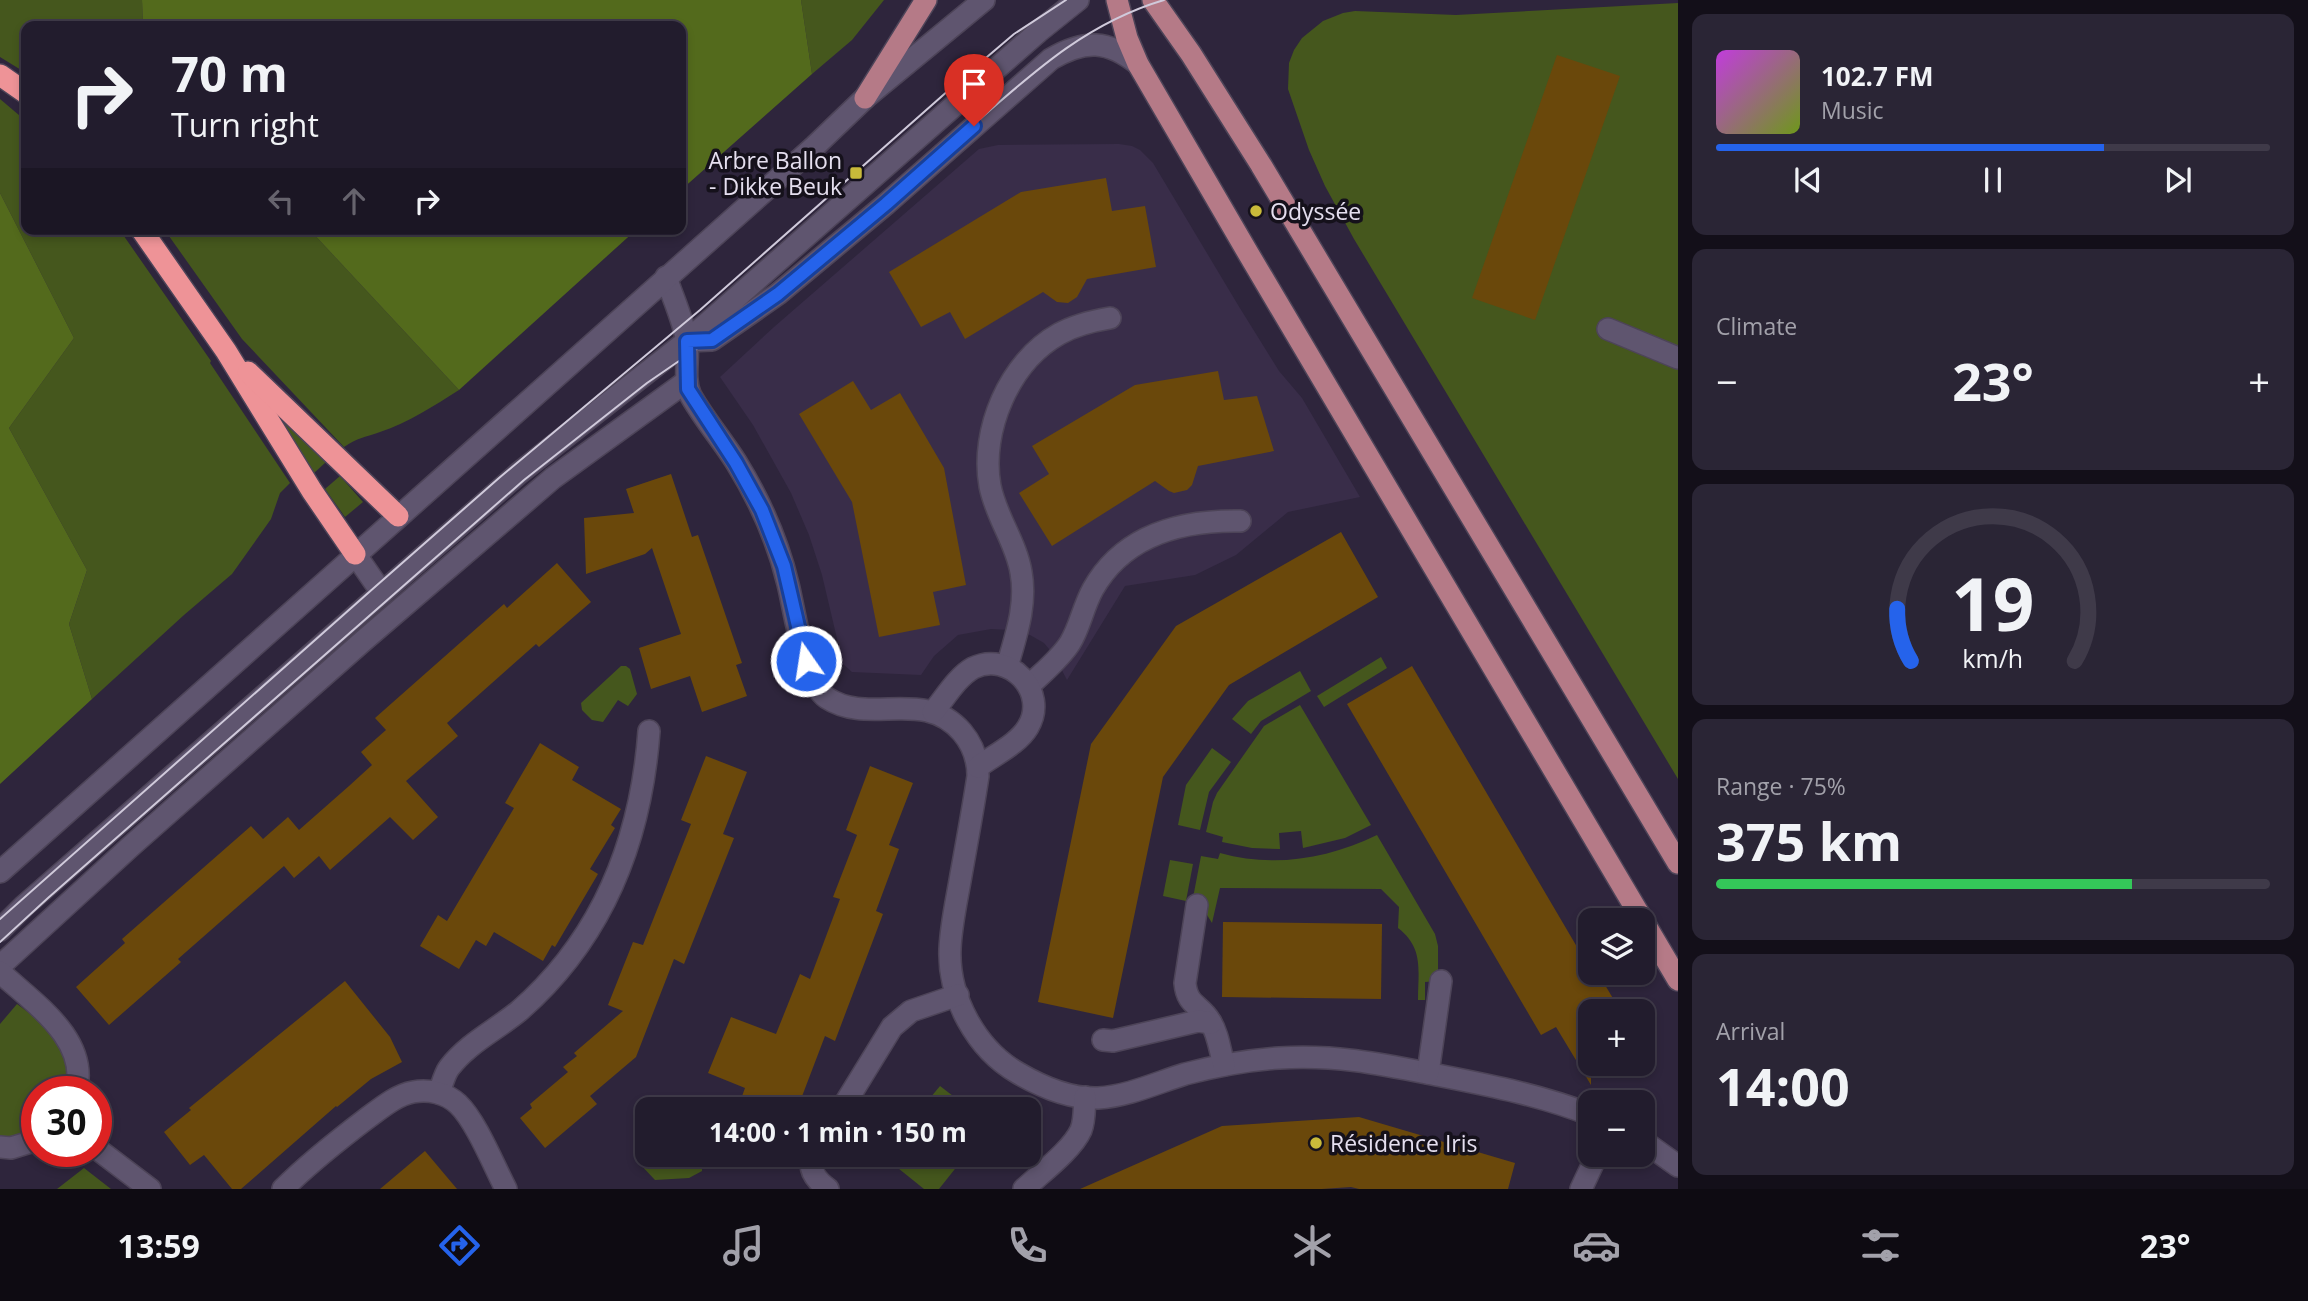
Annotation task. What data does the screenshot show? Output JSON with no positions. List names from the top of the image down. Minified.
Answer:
{"places":{"transit":["Arbre Ballon - Dikke Beuk"],"other":["Odyssée","Résidence Iris"]},"page":{"turn":["70 m","Turn right"],"song":["102.7 FM","Music"],"tile":["Climate",["Range · 75%","375 km"],["Arrival","14:00"]],"heat":["−","23°","+"],"map_buttons":["+","−"],"limit":"30","trip":"14:00 · 1 min · 150 m","tabs":["13:59","23°"],"gauge":["19","km/h"]}}
